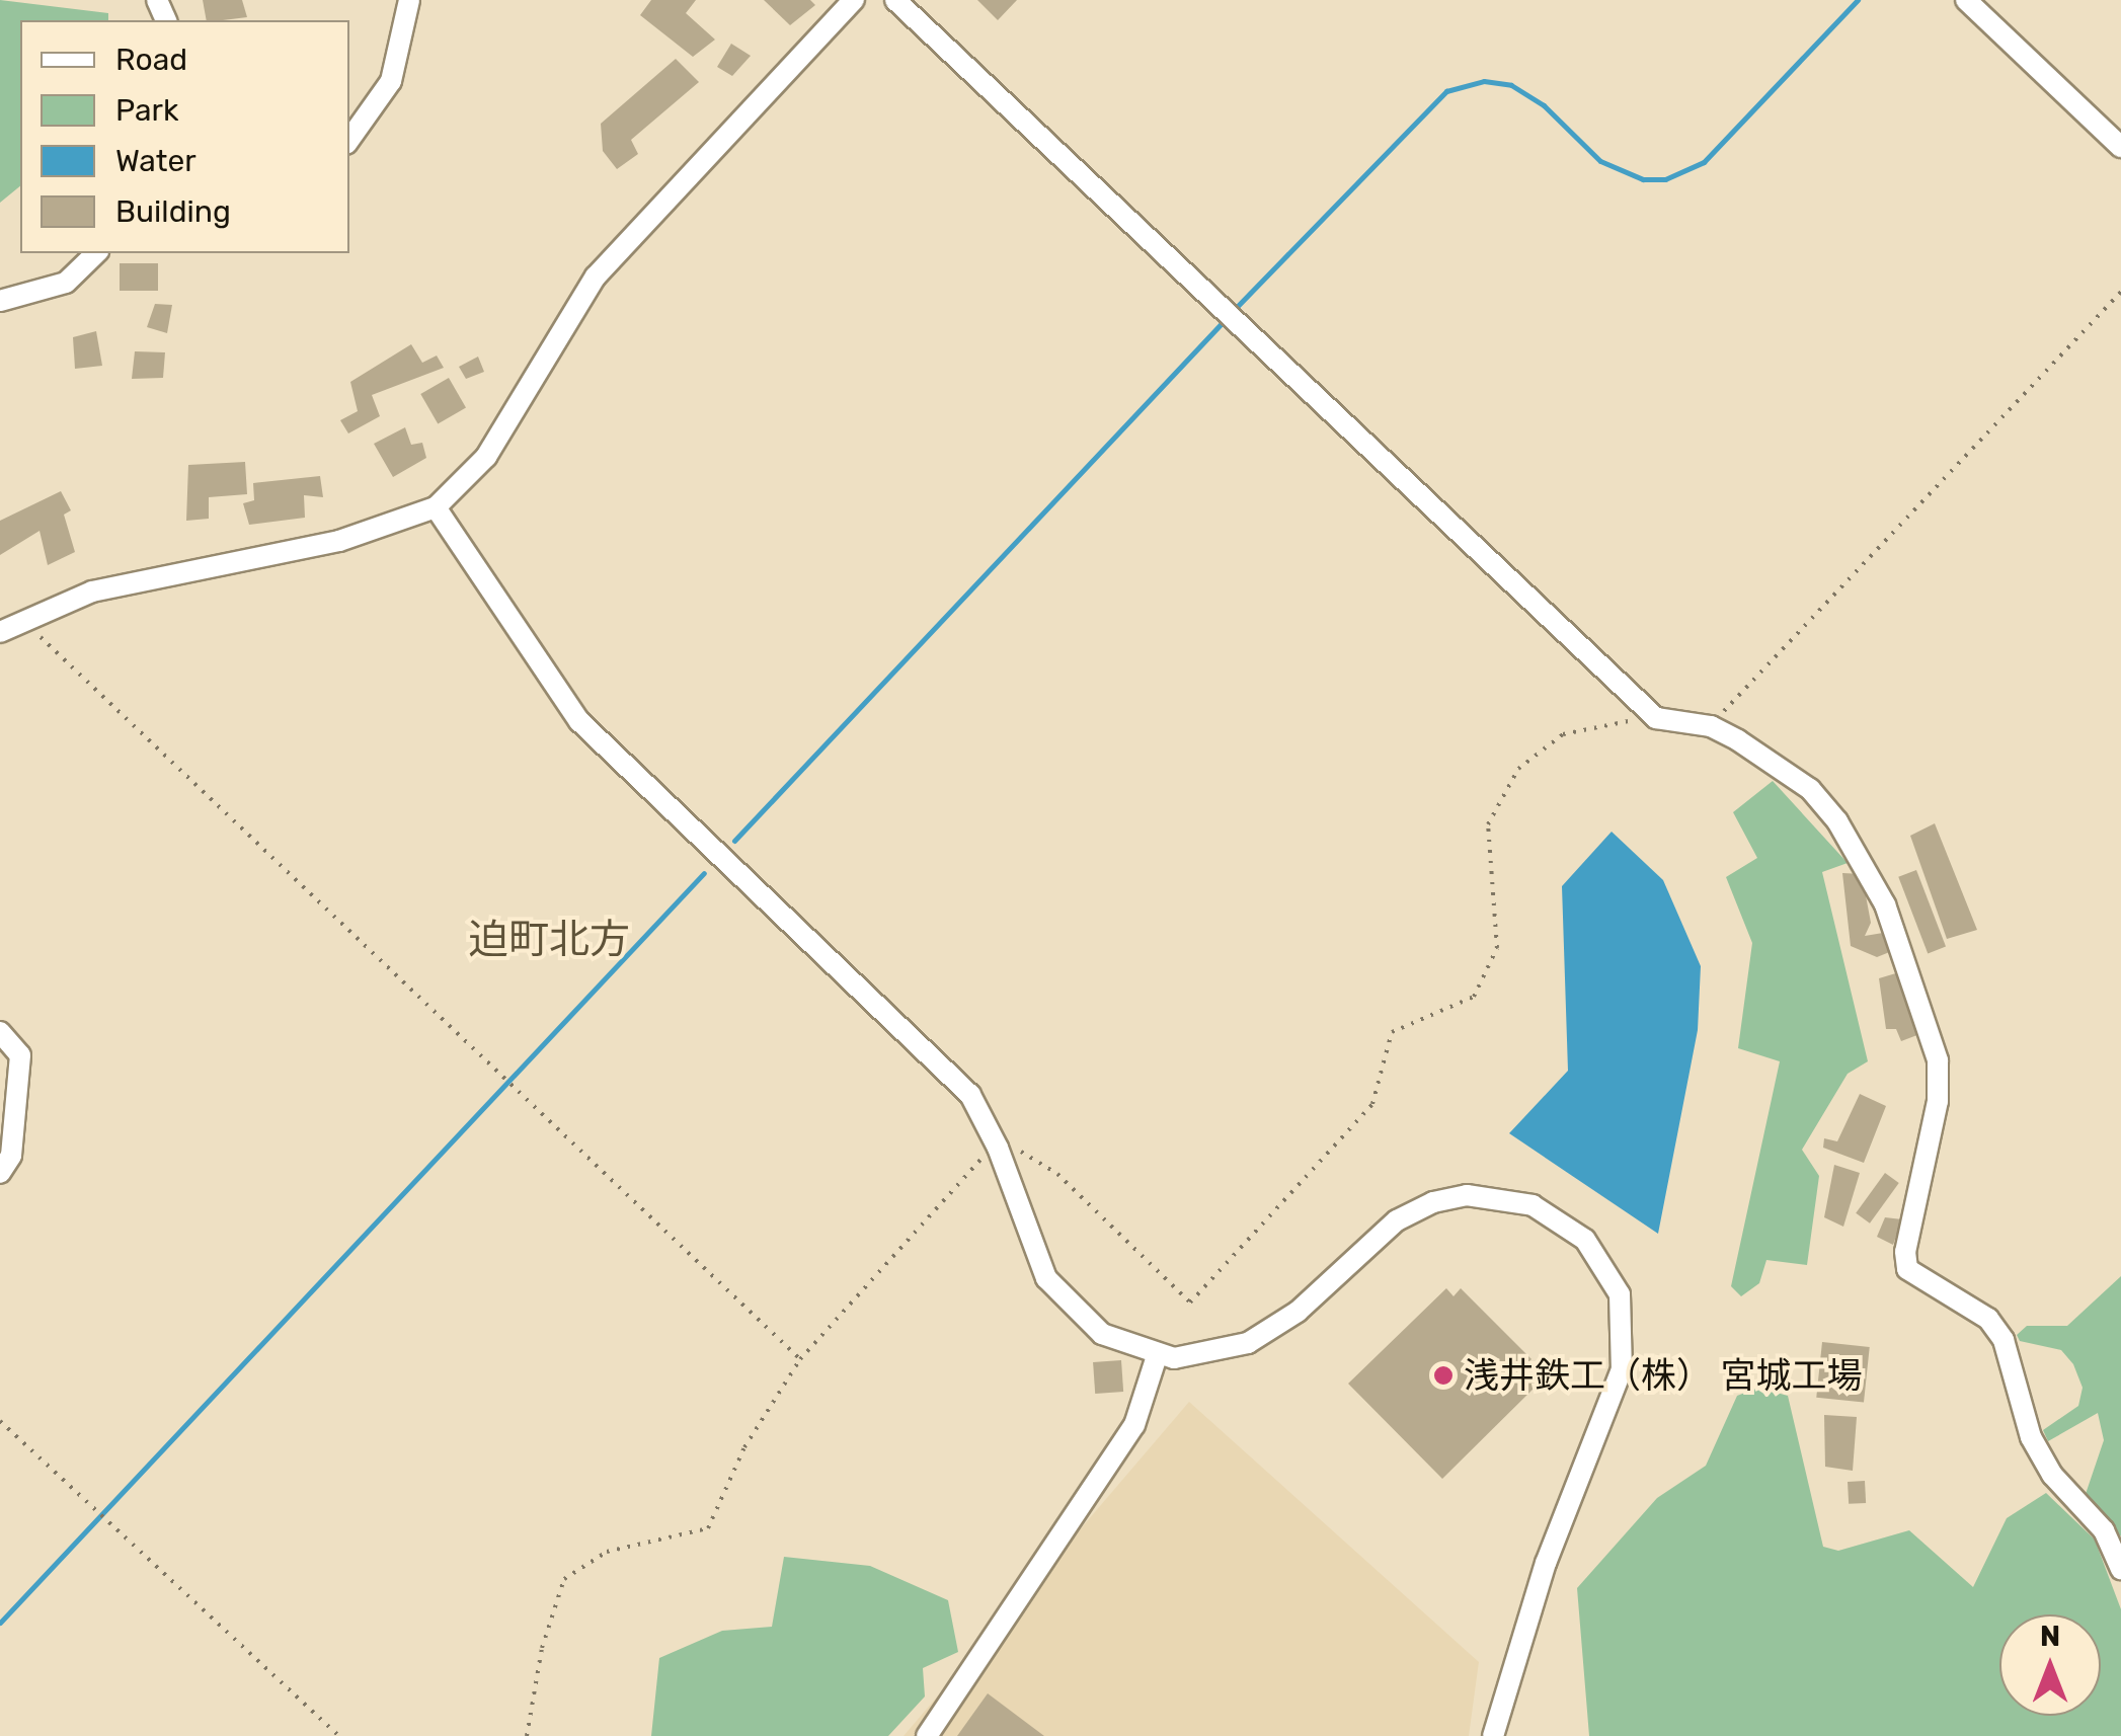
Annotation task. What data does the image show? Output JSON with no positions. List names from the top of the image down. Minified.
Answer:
{"districts":["迫町北方"],"places":["浅井鉄工（株） 宮城工場"],"legend":["Road","Park","Water","Building"],"north":"top"}
